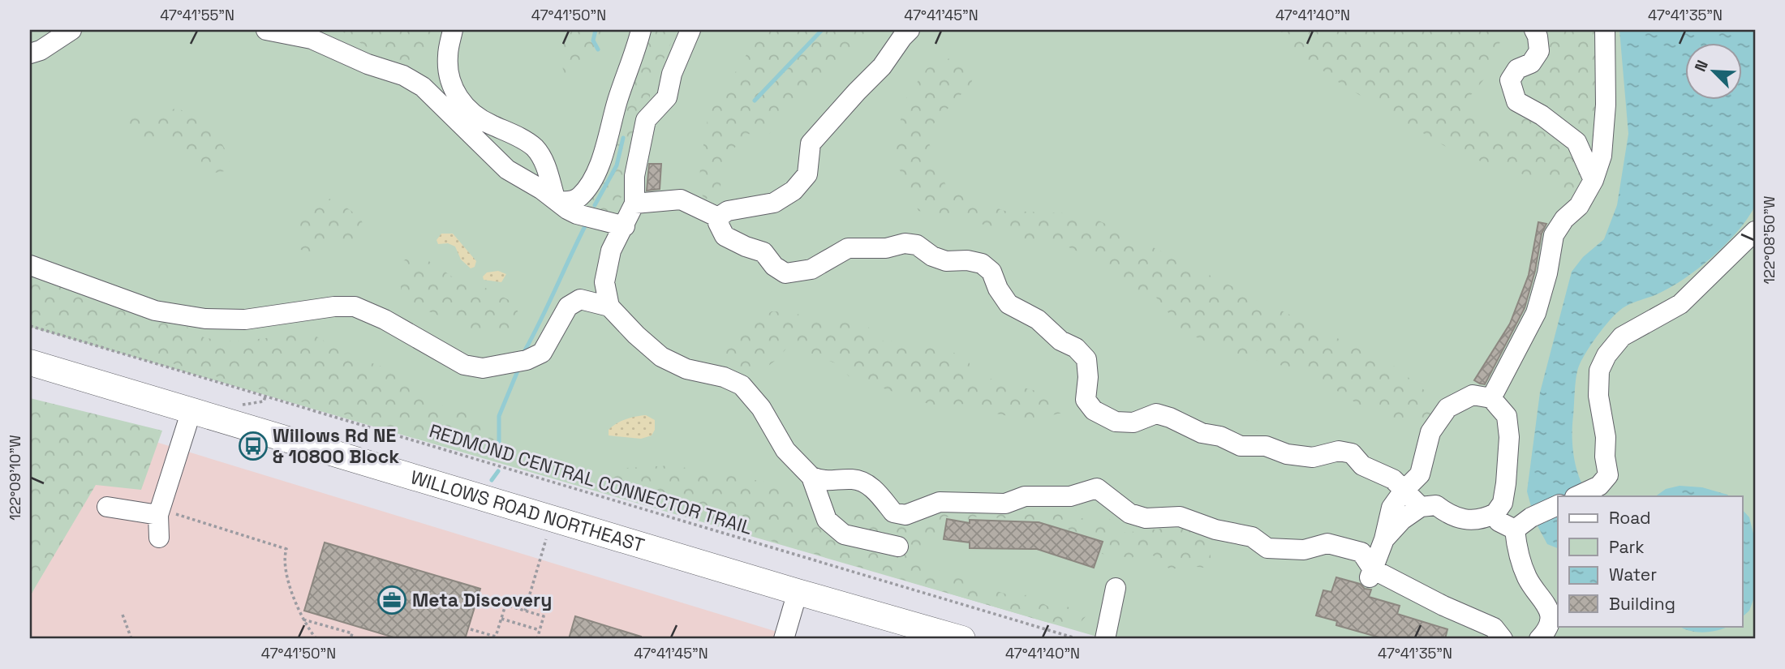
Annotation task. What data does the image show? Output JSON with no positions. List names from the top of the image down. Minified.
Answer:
{"streets":{"main road":["WILLOWS ROAD NORTHEAST"],"path":["REDMOND CENTRAL CONNECTOR TRAIL"]},"places":{"bus stop":["Willows Rd NE & 10800 Block"],"office":["Meta Discovery"]},"legend":["Road","Park","Water","Building"],"north":"top left","coordinates":["47°41'55\"N","47°41'50\"N","47°41'45\"N","47°41'40\"N","47°41'35\"N","122°08'50\"W","122°09'10\"W"]}
